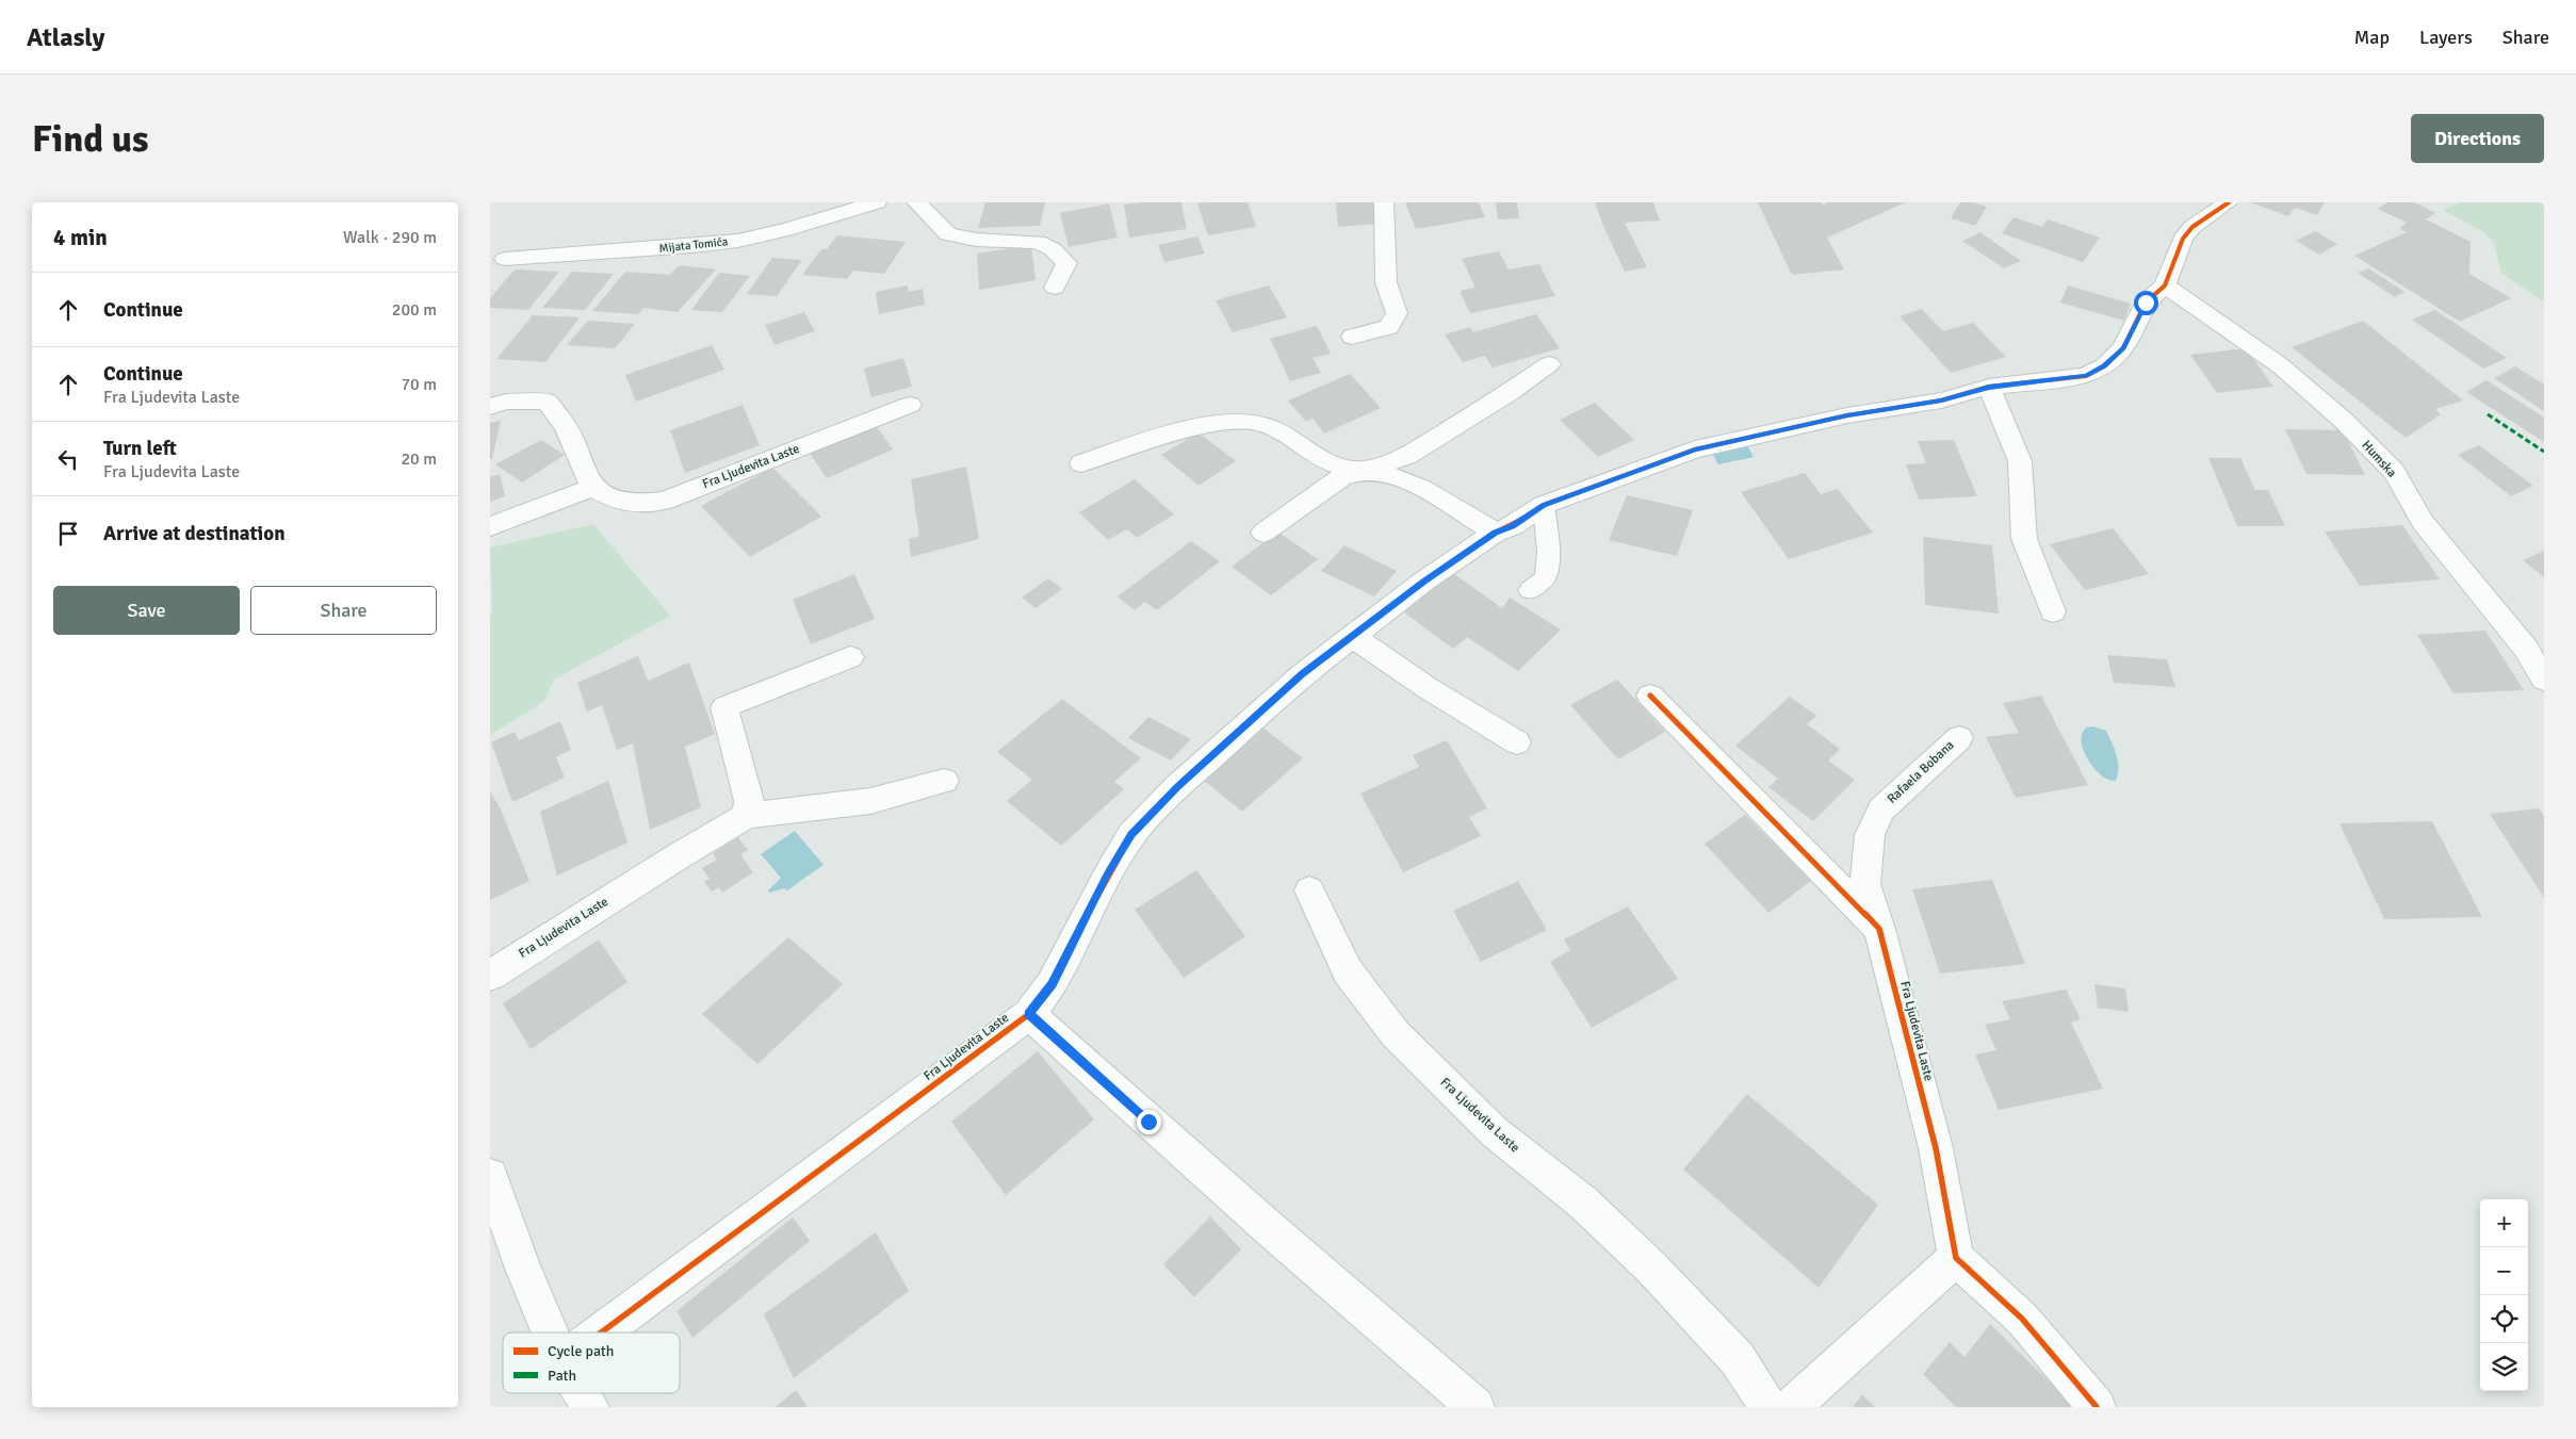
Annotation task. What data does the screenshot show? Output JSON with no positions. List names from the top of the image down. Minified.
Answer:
{"streets":{"street":["Mijata Tomića","Humska","Fra Ljudevita Laste","Rafaela Bobana"]},"crossings":[["Humska","Fra Ljudevita Laste"],["Fra Ljudevita Laste","Rafaela Bobana"]],"legend":["Cycle path","Path"],"page":{"header":"Atlasly","nav":["Map","Layers","Share"],"buttons":["Directions",["Save","Share"]],"title":"Find us","heading":["4 min","Walk · 290 m"],"list":[["Continue","200 m"],["Continue","Fra Ljudevita Laste","70 m"],["Turn left","Fra Ljudevita Laste","20 m"],"Arrive at destination"],"map_buttons":["+","−"]}}
